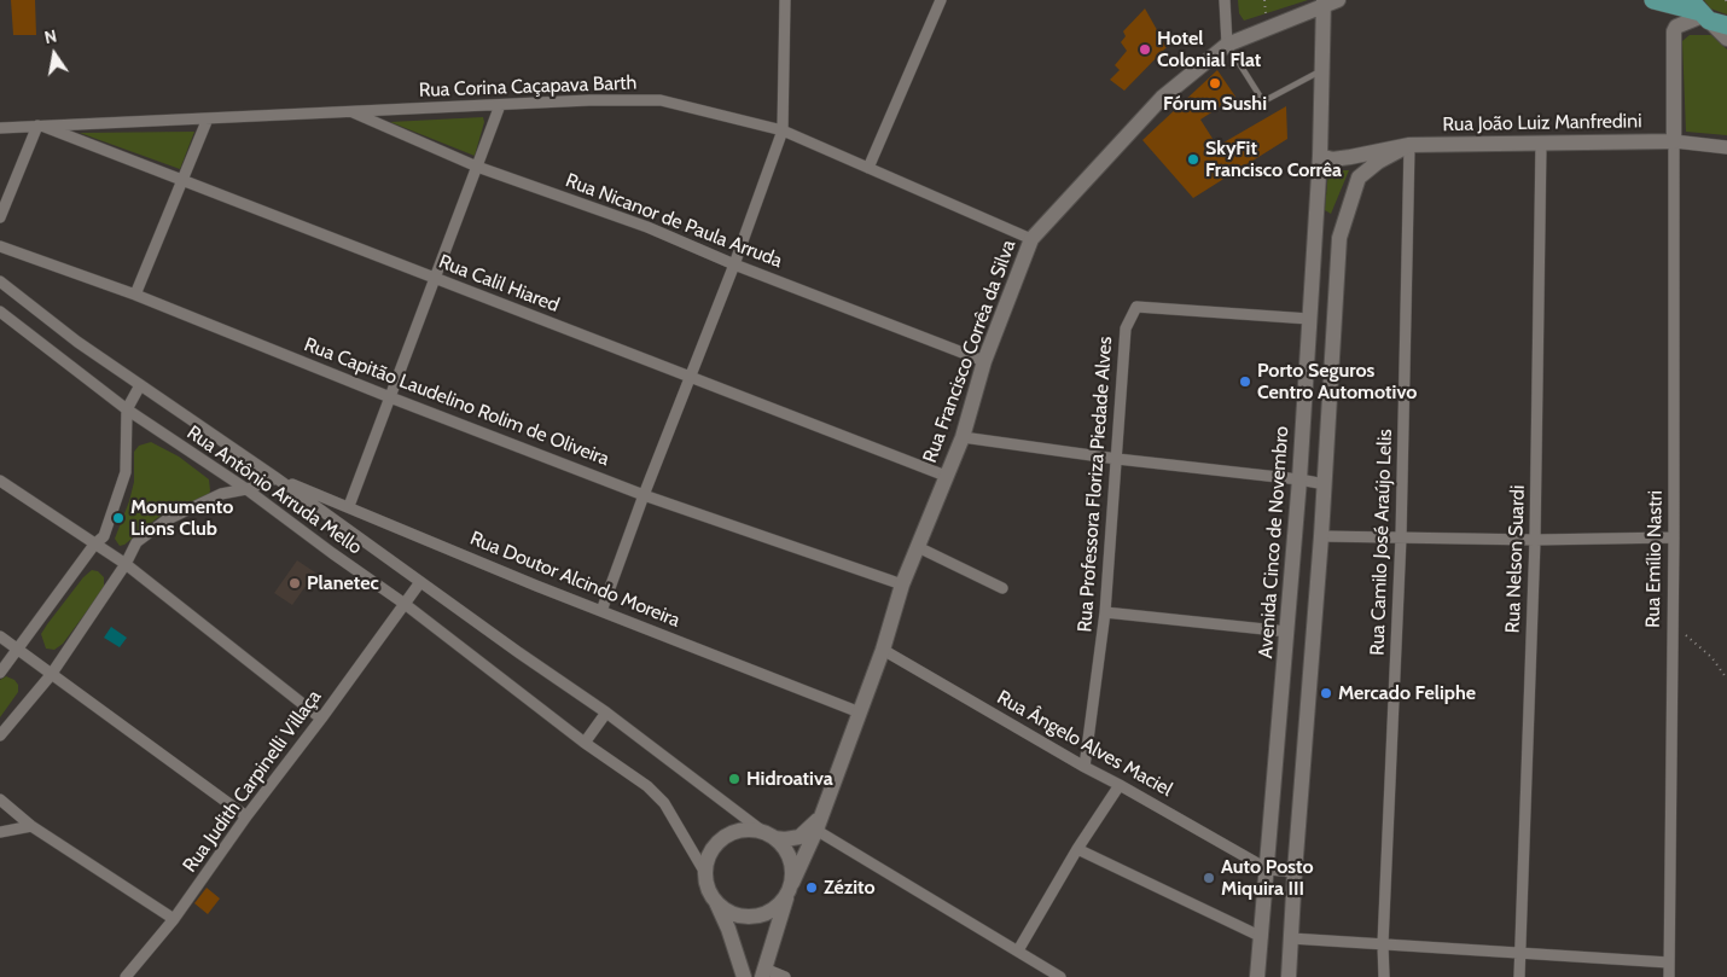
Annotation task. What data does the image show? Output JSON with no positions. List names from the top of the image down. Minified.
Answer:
{"streets":{"main road":["Rua João Luiz Manfredini","Rua Francisco Corrêa da Silva","Avenida Cinco de Novembro"],"street":["Rua Corina Caçapava Barth","Rua Nicanor de Paula Arruda","Rua Calil Hiared","Rua Capitão Laudelino Rolim de Oliveira","Rua Professora Floriza Piedade Alves","Rua Antônio Arruda Mello","Rua Camilo José Araújo Lelis","Rua Nelson Suardi","Rua Emílio Nastri","Rua Doutor Alcindo Moreira","Rua Ângelo Alves Maciel","Rua Judith Carpinelli Villaça"]},"crossings":[["Rua Corina Caçapava Barth","Rua Nicanor de Paula Arruda"],["Rua Corina Caçapava Barth","Rua Calil Hiared"],["Rua Corina Caçapava Barth","Rua Francisco Corrêa da Silva"],["Rua João Luiz Manfredini","Avenida Cinco de Novembro"],["Rua João Luiz Manfredini","Rua Camilo José Araújo Lelis"],["Rua João Luiz Manfredini","Rua Nelson Suardi"],["Rua João Luiz Manfredini","Rua Emílio Nastri"],["Rua Nicanor de Paula Arruda","Rua Francisco Corrêa da Silva"],["Rua Calil Hiared","Rua Francisco Corrêa da Silva"],["Rua Francisco Corrêa da Silva","Rua Capitão Laudelino Rolim de Oliveira"],["Rua Francisco Corrêa da Silva","Rua Antônio Arruda Mello"],["Rua Francisco Corrêa da Silva","Avenida Cinco de Novembro"],["Rua Francisco Corrêa da Silva","Rua Doutor Alcindo Moreira"],["Rua Francisco Corrêa da Silva","Rua Ângelo Alves Maciel"],["Rua Professora Floriza Piedade Alves","Avenida Cinco de Novembro"],["Rua Professora Floriza Piedade Alves","Rua Ângelo Alves Maciel"],["Rua Antônio Arruda Mello","Rua Doutor Alcindo Moreira"],["Rua Antônio Arruda Mello","Rua Judith Carpinelli Villaça"],["Avenida Cinco de Novembro","Rua Ângelo Alves Maciel"]],"places":["Hotel Colonial Flat","Fórum Sushi","SkyFit Francisco Corrêa","Porto Seguros Centro Automotivo","Monumento Lions Club","Planetec","Mercado Feliphe","Hidroativa","Auto Posto Miquira III","Zézito"],"north":"top"}
